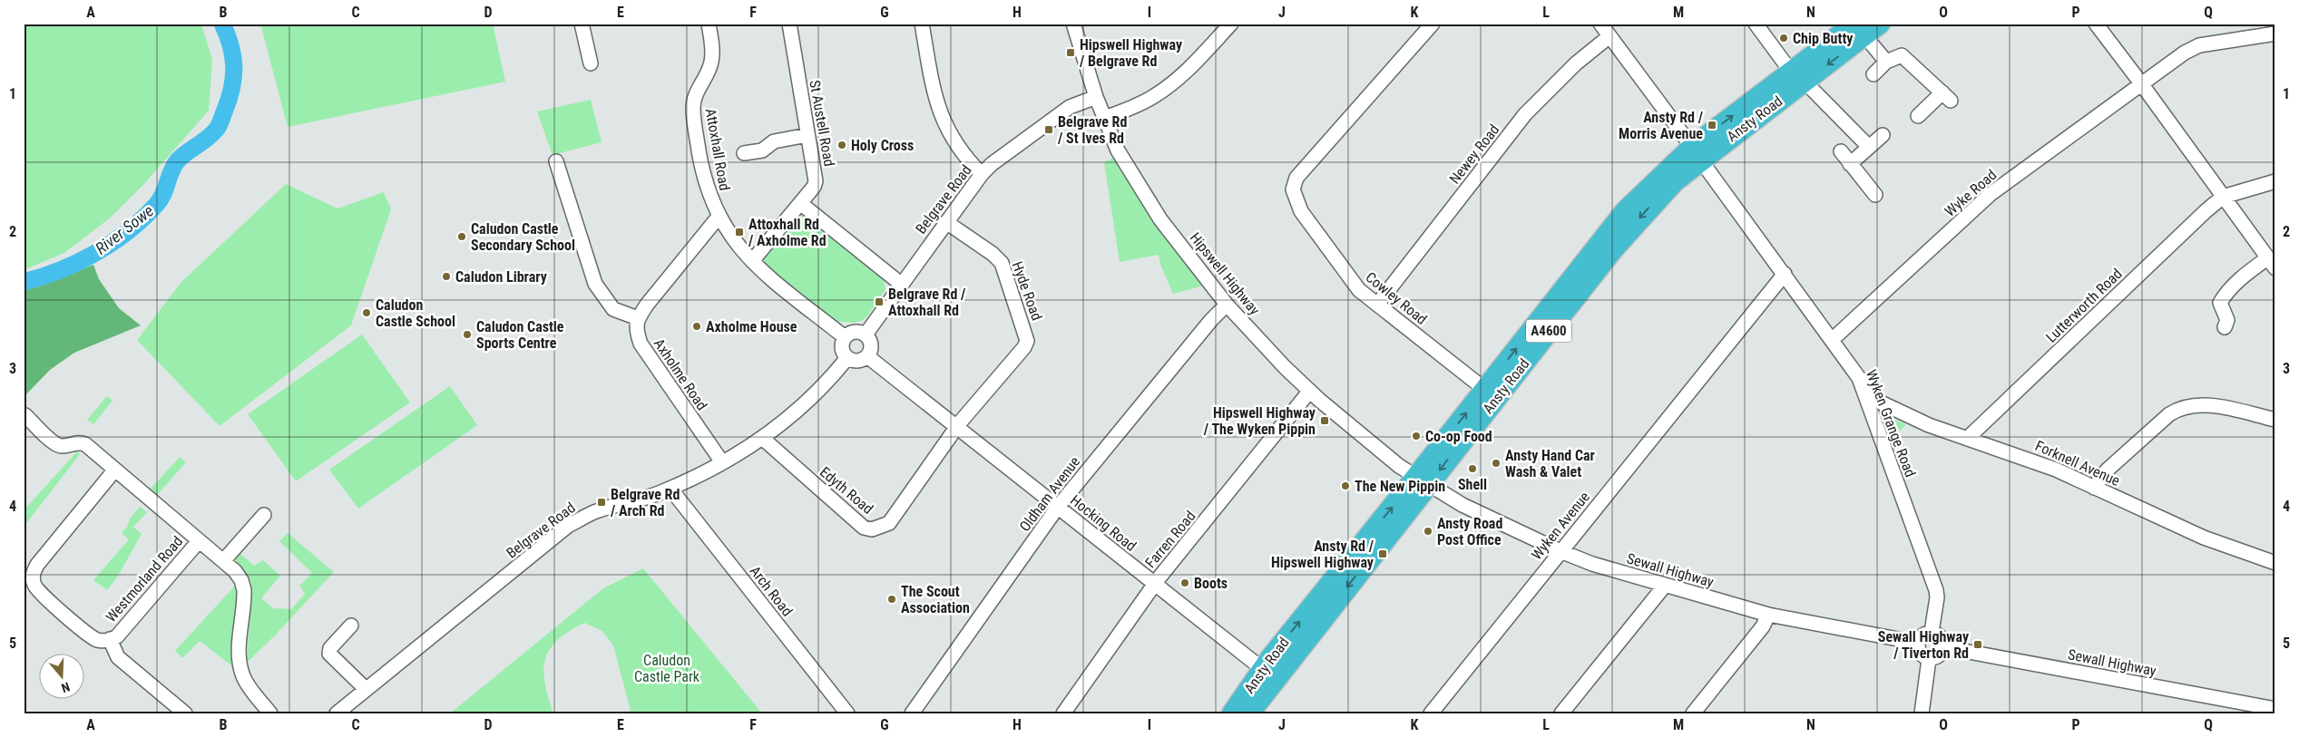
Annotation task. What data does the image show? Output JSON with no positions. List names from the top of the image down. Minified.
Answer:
{"streets":{"highway":["Ansty Road","A4600"],"street":["St Austell Road","Attoxhall Road","Newey Road","Wyke Road","Belgrave Road","Hipswell Highway","Hyde Road","Cowley Road","Lutterworth Road","Axholme Road","Wyken Grange Road","Forknell Avenue","Edyth Road","Oldham Avenue","Hocking Road","Wyken Avenue","Farren Road","Sewall Highway","Westmorland Road","Arch Road"]},"crossings":[["Ansty Road","Hipswell Highway"],["Ansty Road","Cowley Road"],["Ansty Road","Wyken Grange Road"],["Ansty Road","Hocking Road"],["Ansty Road","Sewall Highway"],["St Austell Road","Attoxhall Road"],["Attoxhall Road","Belgrave Road"],["Attoxhall Road","Hocking Road"],["Newey Road","Cowley Road"],["Newey Road","Wyken Grange Road"],["Wyke Road","Wyken Grange Road"],["Belgrave Road","Hipswell Highway"],["Belgrave Road","Hyde Road"],["Belgrave Road","Axholme Road"],["Belgrave Road","Edyth Road"],["Belgrave Road","Hocking Road"],["Belgrave Road","Arch Road"],["Hipswell Highway","Oldham Avenue"],["Hipswell Highway","Farren Road"],["Hipswell Highway","Sewall Highway"],["Hyde Road","Edyth Road"],["Hyde Road","Hocking Road"],["Lutterworth Road","Forknell Avenue"],["Wyken Grange Road","Forknell Avenue"],["Wyken Grange Road","Wyken Avenue"],["Wyken Grange Road","Sewall Highway"],["Edyth Road","Hocking Road"],["Oldham Avenue","Hocking Road"],["Hocking Road","Farren Road"],["Wyken Avenue","Sewall Highway"]],"water":["River Sowe"],"parks":["Caludon Castle Park"],"places":{"other":["Chip Butty","Holy Cross","Caludon Castle Secondary School","Caludon Library","Caludon Castle School","Axholme House","Caludon Castle Sports Centre","Co-op Food","Ansty Hand Car Wash & Valet","Shell","The New Pippin","Ansty Road Post Office","Boots","The Scout Association"],"transit":["Hipswell Highway / Belgrave Rd","Ansty Rd / Morris Avenue","Belgrave Rd / St Ives Rd","Attoxhall Rd / Axholme Rd","Belgrave Rd / Attoxhall Rd","Hipswell Highway / The Wyken Pippin","Belgrave Rd / Arch Rd","Ansty Rd / Hipswell Highway","Sewall Highway / Tiverton Rd"]},"north":"bottom","grid":{"columns":["A","B","C","D","E","F","G","H","I","J","K","L","M","N","O","P","Q"],"rows":["1","2","3","4","5"]}}
